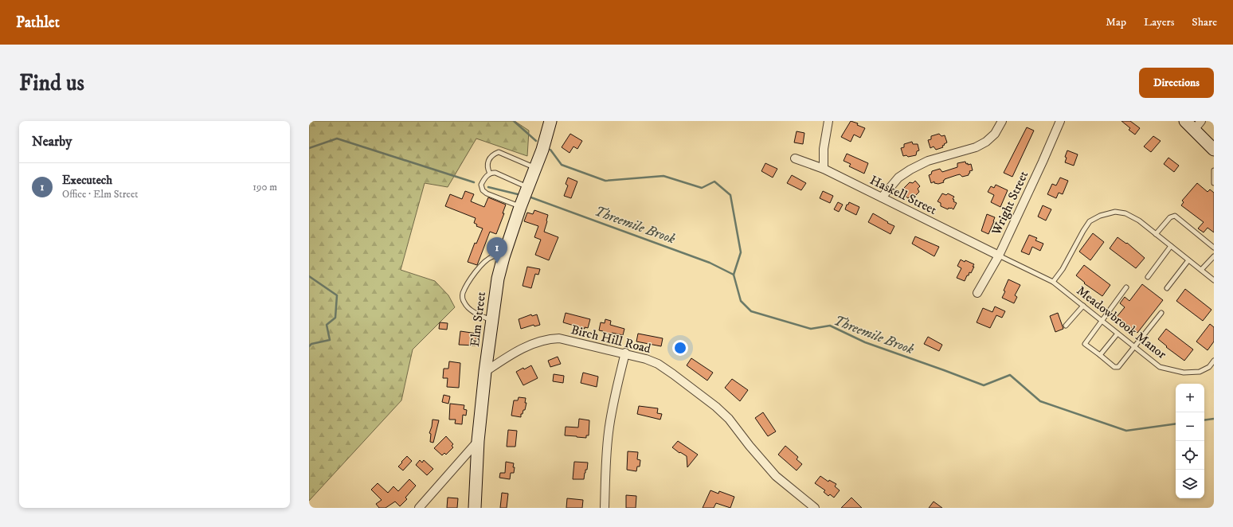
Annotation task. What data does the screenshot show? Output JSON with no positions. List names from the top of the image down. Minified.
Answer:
{"streets":{"street":["Haskell Street","Wright Street","Elm Street","Birch Hill Road"],"lane":["Meadowbrook Manor"]},"crossings":[["Haskell Street","Wright Street"],["Haskell Street","Meadowbrook Manor"],["Wright Street","Meadowbrook Manor"],["Elm Street","Birch Hill Road"]],"water":["Threemile Brook"],"page":{"header":"Pathlet","nav":["Map","Layers","Share"],"buttons":"Directions","title":"Find us","heading":"Nearby","list":[{"mark":"1","name":"Executech","note":"Office · Elm Street","value":"190 m"}],"pins":"1","map_buttons":["+","−"]}}
